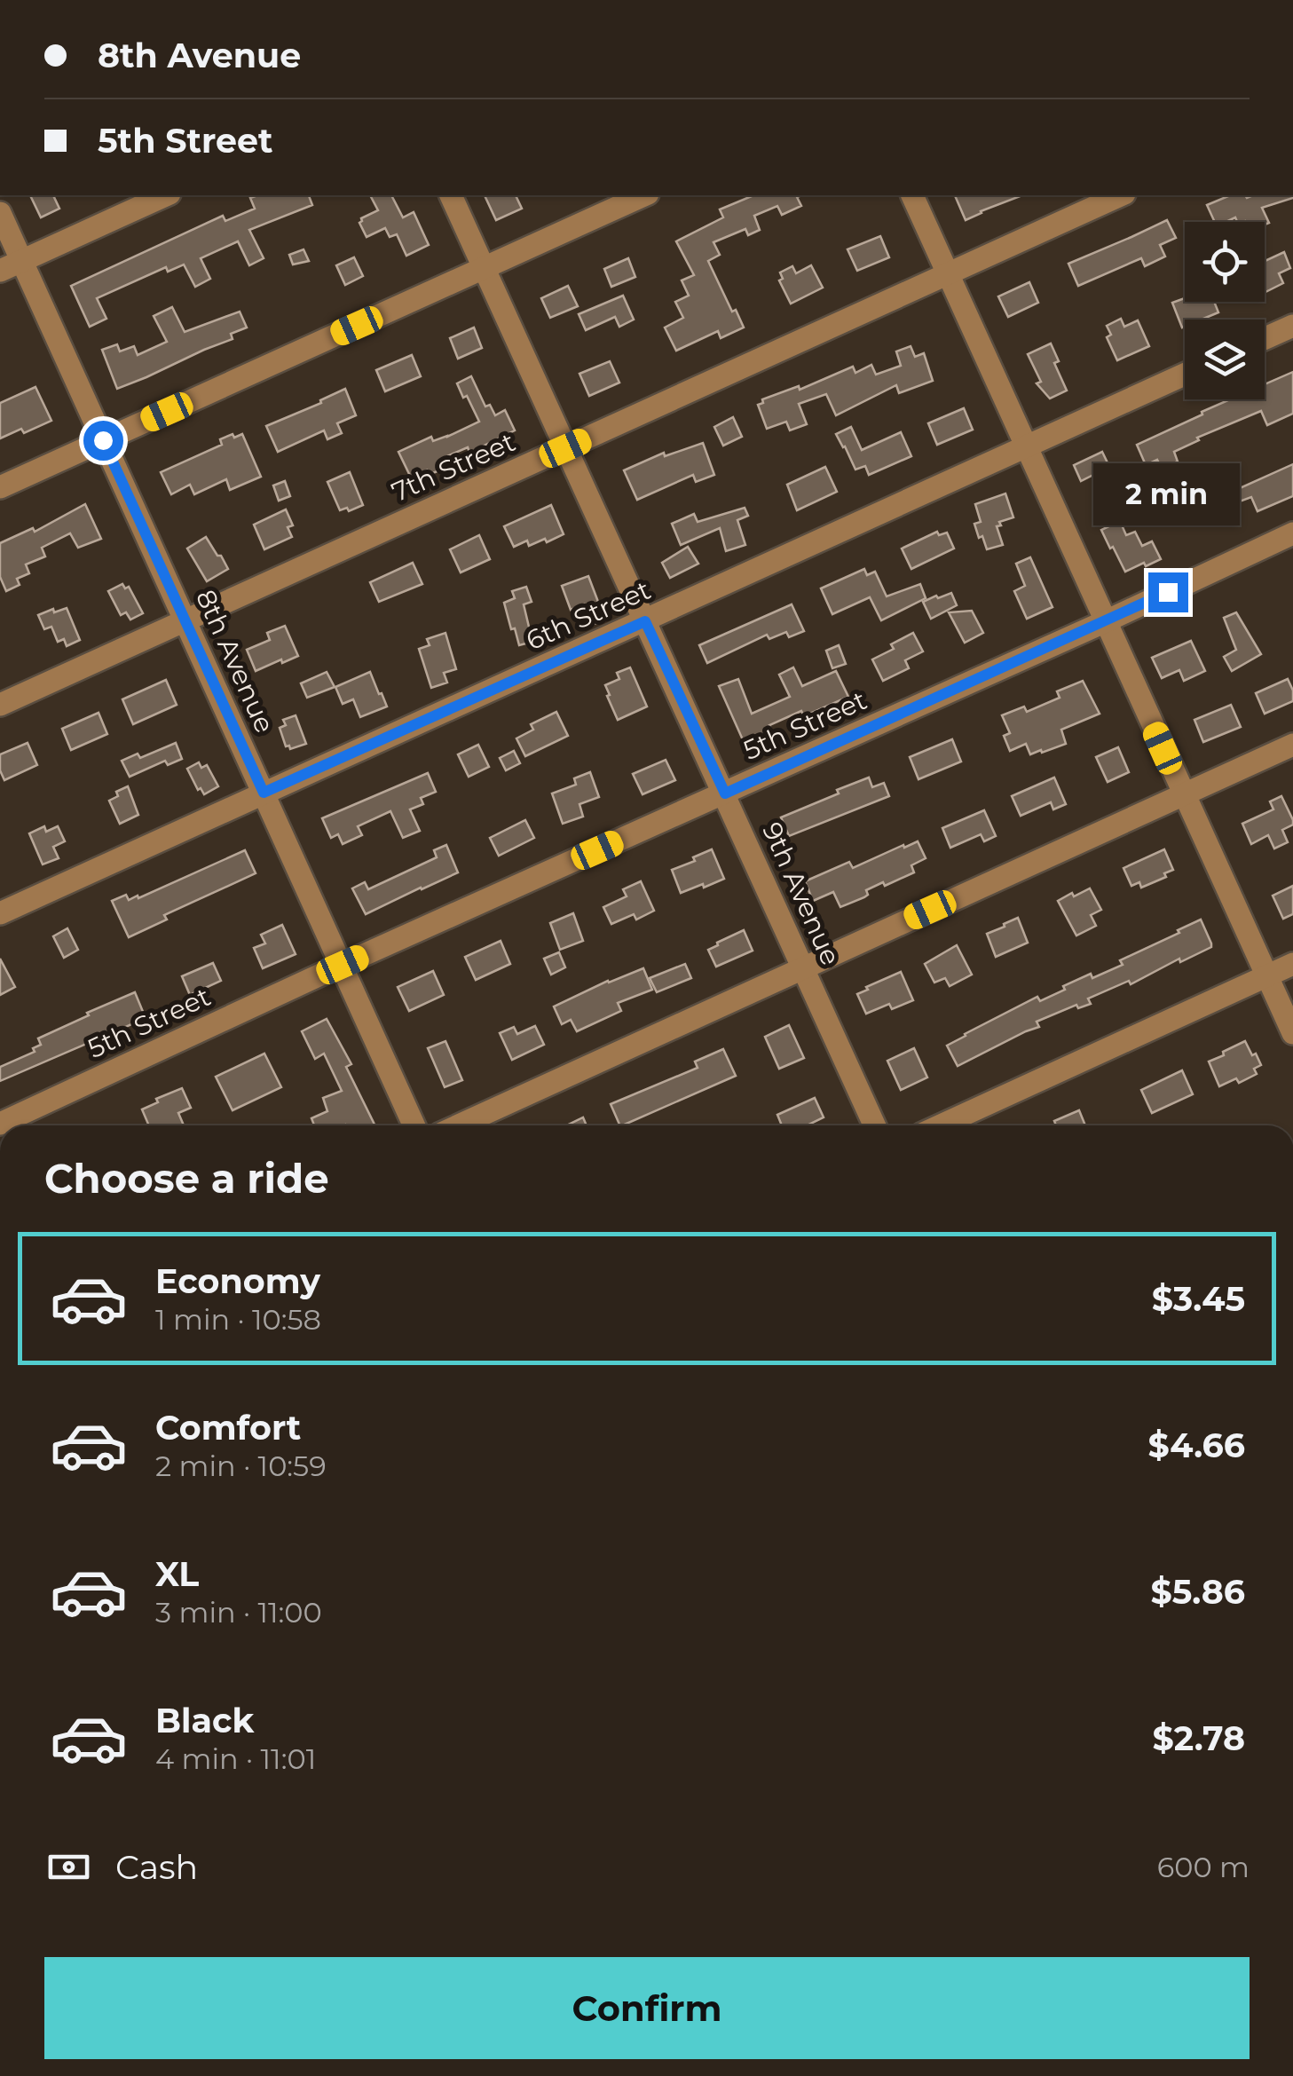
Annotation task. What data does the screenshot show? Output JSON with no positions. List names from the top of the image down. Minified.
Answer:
{"streets":{"street":["7th Street","6th Street","8th Avenue","5th Street","9th Avenue"]},"crossings":[["7th Street","8th Avenue"],["7th Street","9th Avenue"],["6th Street","8th Avenue"],["6th Street","9th Avenue"],["8th Avenue","5th Street"],["5th Street","9th Avenue"]],"page":{"banner":["8th Avenue","5th Street"],"bubble":"2 min","heading":"Choose a ride","list":[{"name":"Economy","note":"1 min · 10:58","value":"$3.45"},{"name":"Comfort","note":"2 min · 10:59","value":"$4.66"},{"name":"XL","note":"3 min · 11:00","value":"$5.86"},{"name":"Black","note":"4 min · 11:01","value":"$2.78"}],"pay":["Cash","600 m"],"buttons":"Confirm"}}
